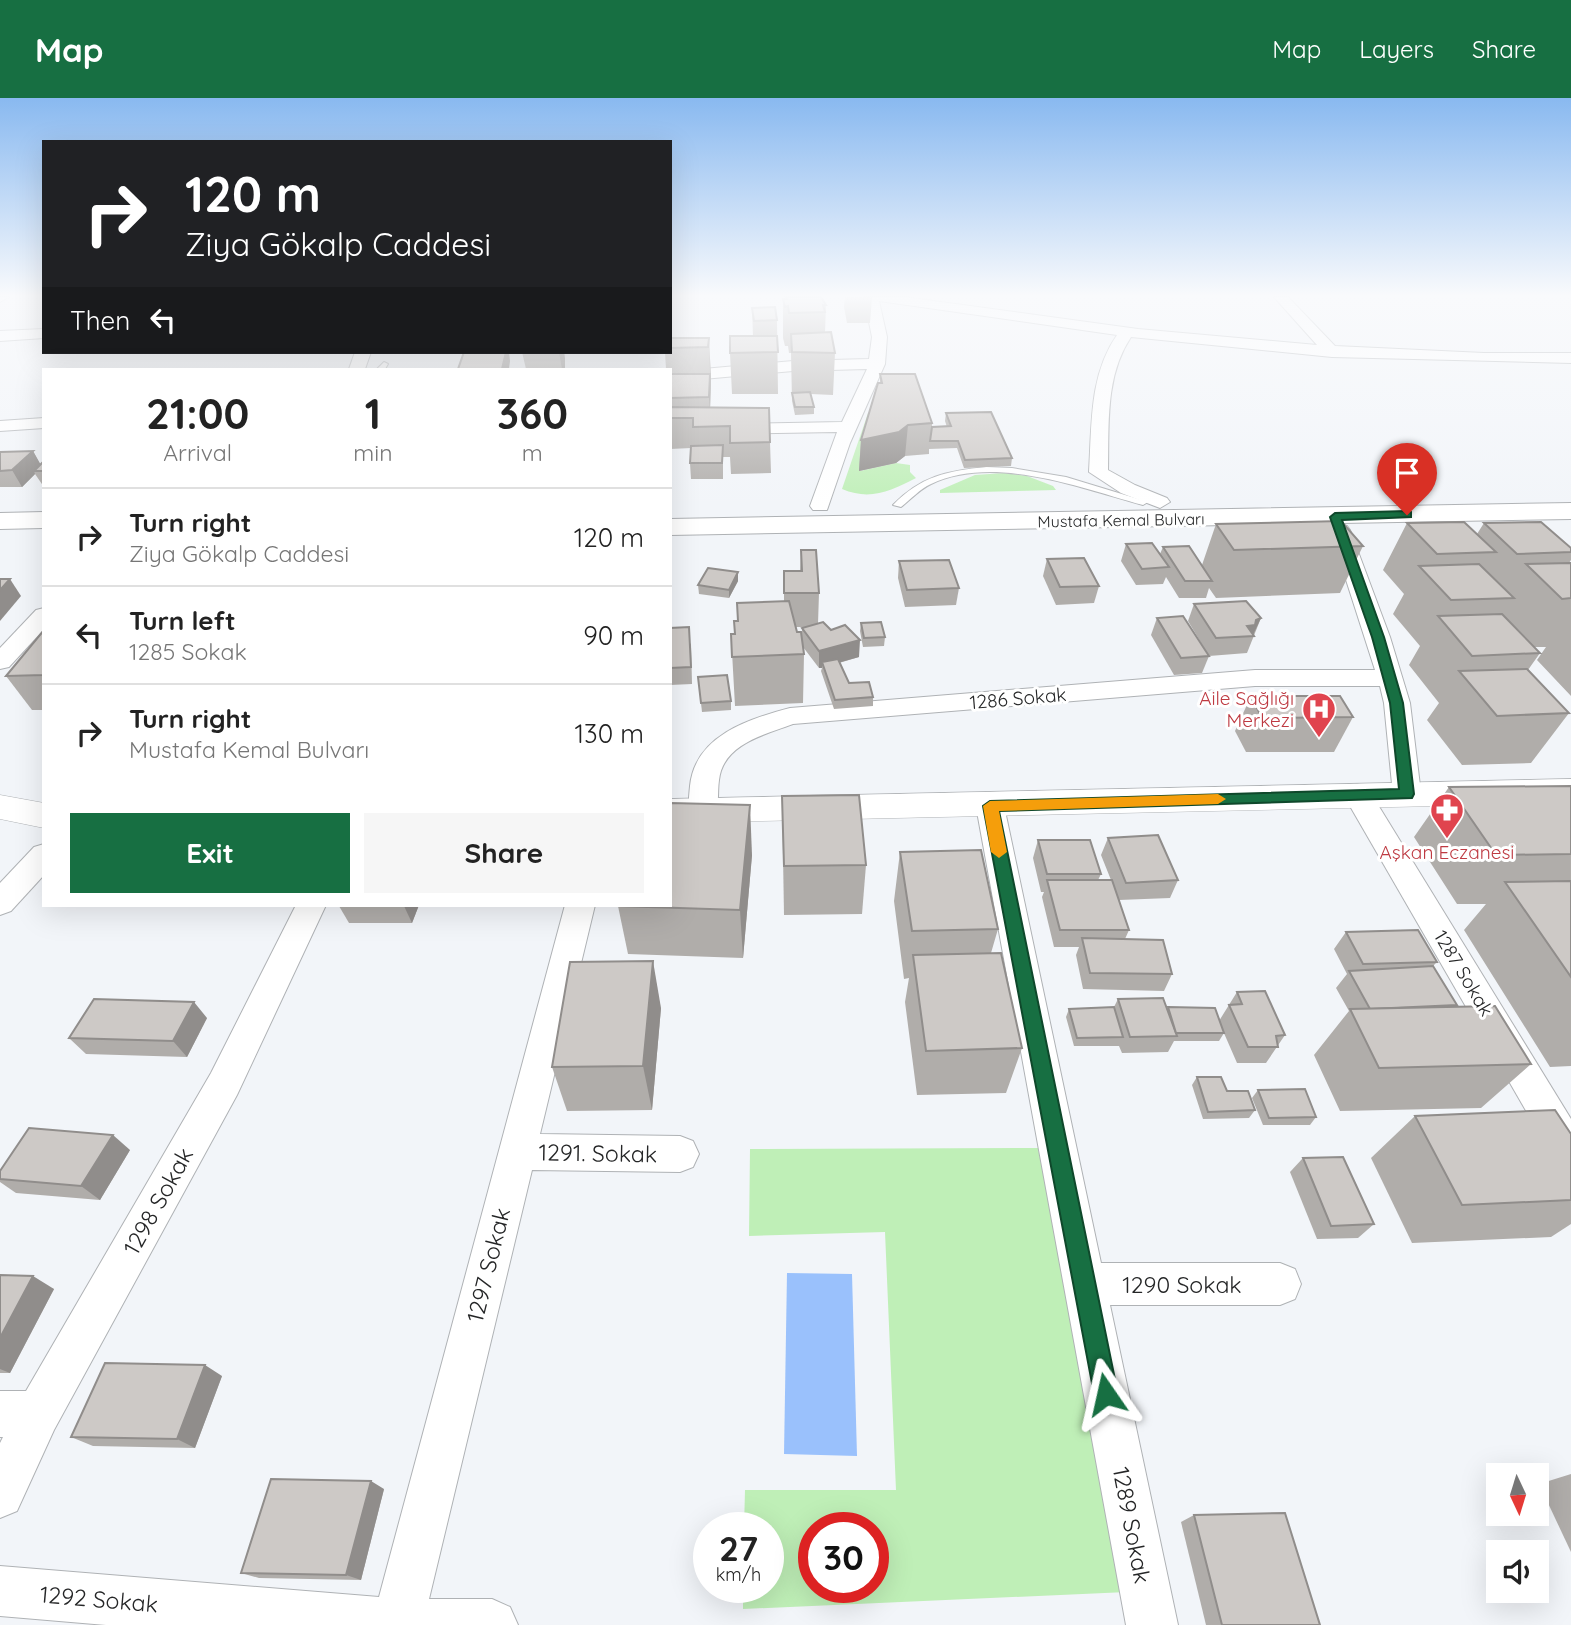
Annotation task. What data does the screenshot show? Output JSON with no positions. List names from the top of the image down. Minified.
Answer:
{"streets":{"highway":["Mustafa Kemal Bulvarı"],"street":["1286 Sokak","1287 Sokak","1291. Sokak","1298 Sokak","1297 Sokak","1290 Sokak","1289 Sokak","1292 Sokak"]},"crossings":[["1291. Sokak","1297 Sokak"],["1297 Sokak","1292 Sokak"],["1290 Sokak","1289 Sokak"]],"places":{"hospital":["Aile Sağlığı Merkezi"],"pharmacy":["Aşkan Eczanesi"]},"north":"bottom","page":{"header":"Map","nav":["Map","Layers","Share"],"turn":["120 m","Ziya Gökalp Caddesi"],"then":"Then","eta":["21:00","Arrival","1","min","360","m"],"list":[{"name":"Turn right","note":"Ziya Gökalp Caddesi","value":"120 m"},{"name":"Turn left","note":"1285 Sokak","value":"90 m"},{"name":"Turn right","note":"Mustafa Kemal Bulvarı","value":"130 m"}],"buttons":["Exit","Share"],"speed":"27 km/h","limit":"30"}}
